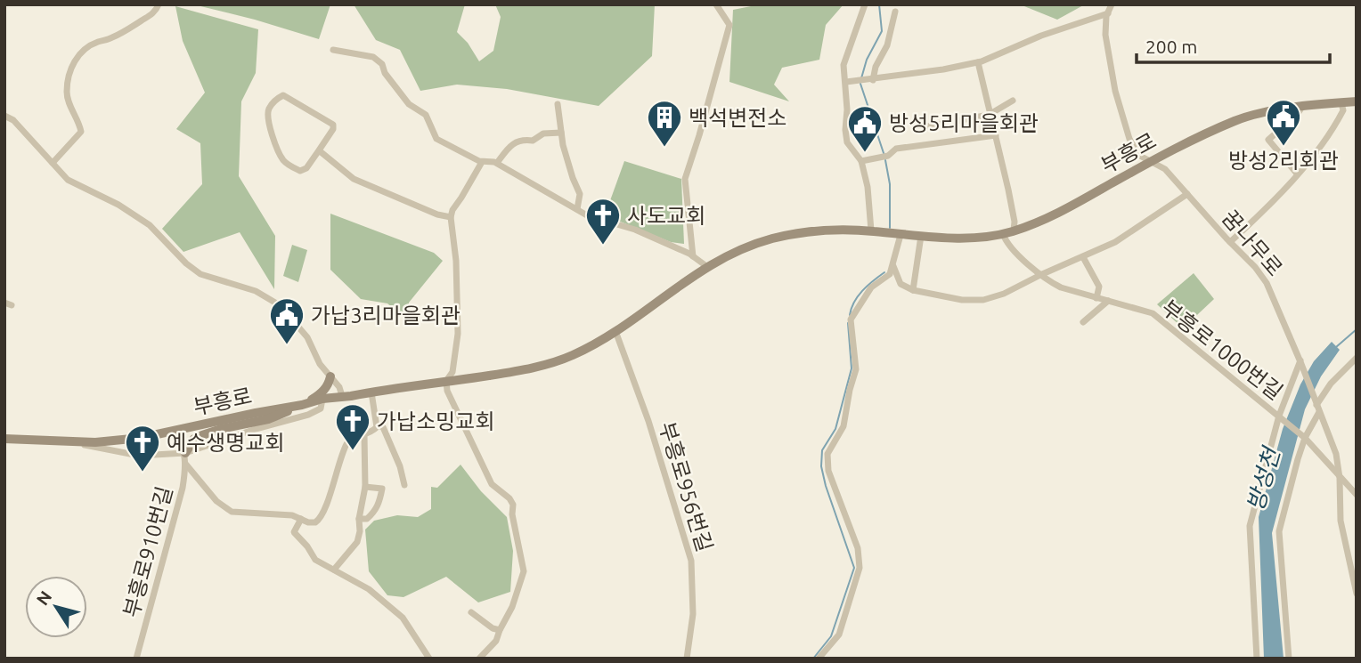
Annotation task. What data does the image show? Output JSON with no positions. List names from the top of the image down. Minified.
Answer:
{"streets":{"main road":["부흥로"],"street":["꿈나무로","부흥로1000번길","부흥로956번길","부흥로910번길"]},"crossings":[["부흥로","꿈나무로"],["부흥로","부흥로1000번길"],["부흥로","부흥로956번길"],["부흥로","부흥로910번길"]],"water":["방성천"],"places":{"public building":["방성2리회관","방성5리마을회관","가납3리마을회관"],"building":["백석변전소"],"church":["사도교회","가납소밍교회","예수생명교회"]},"scale_bar":"200 m","north":"top left"}
